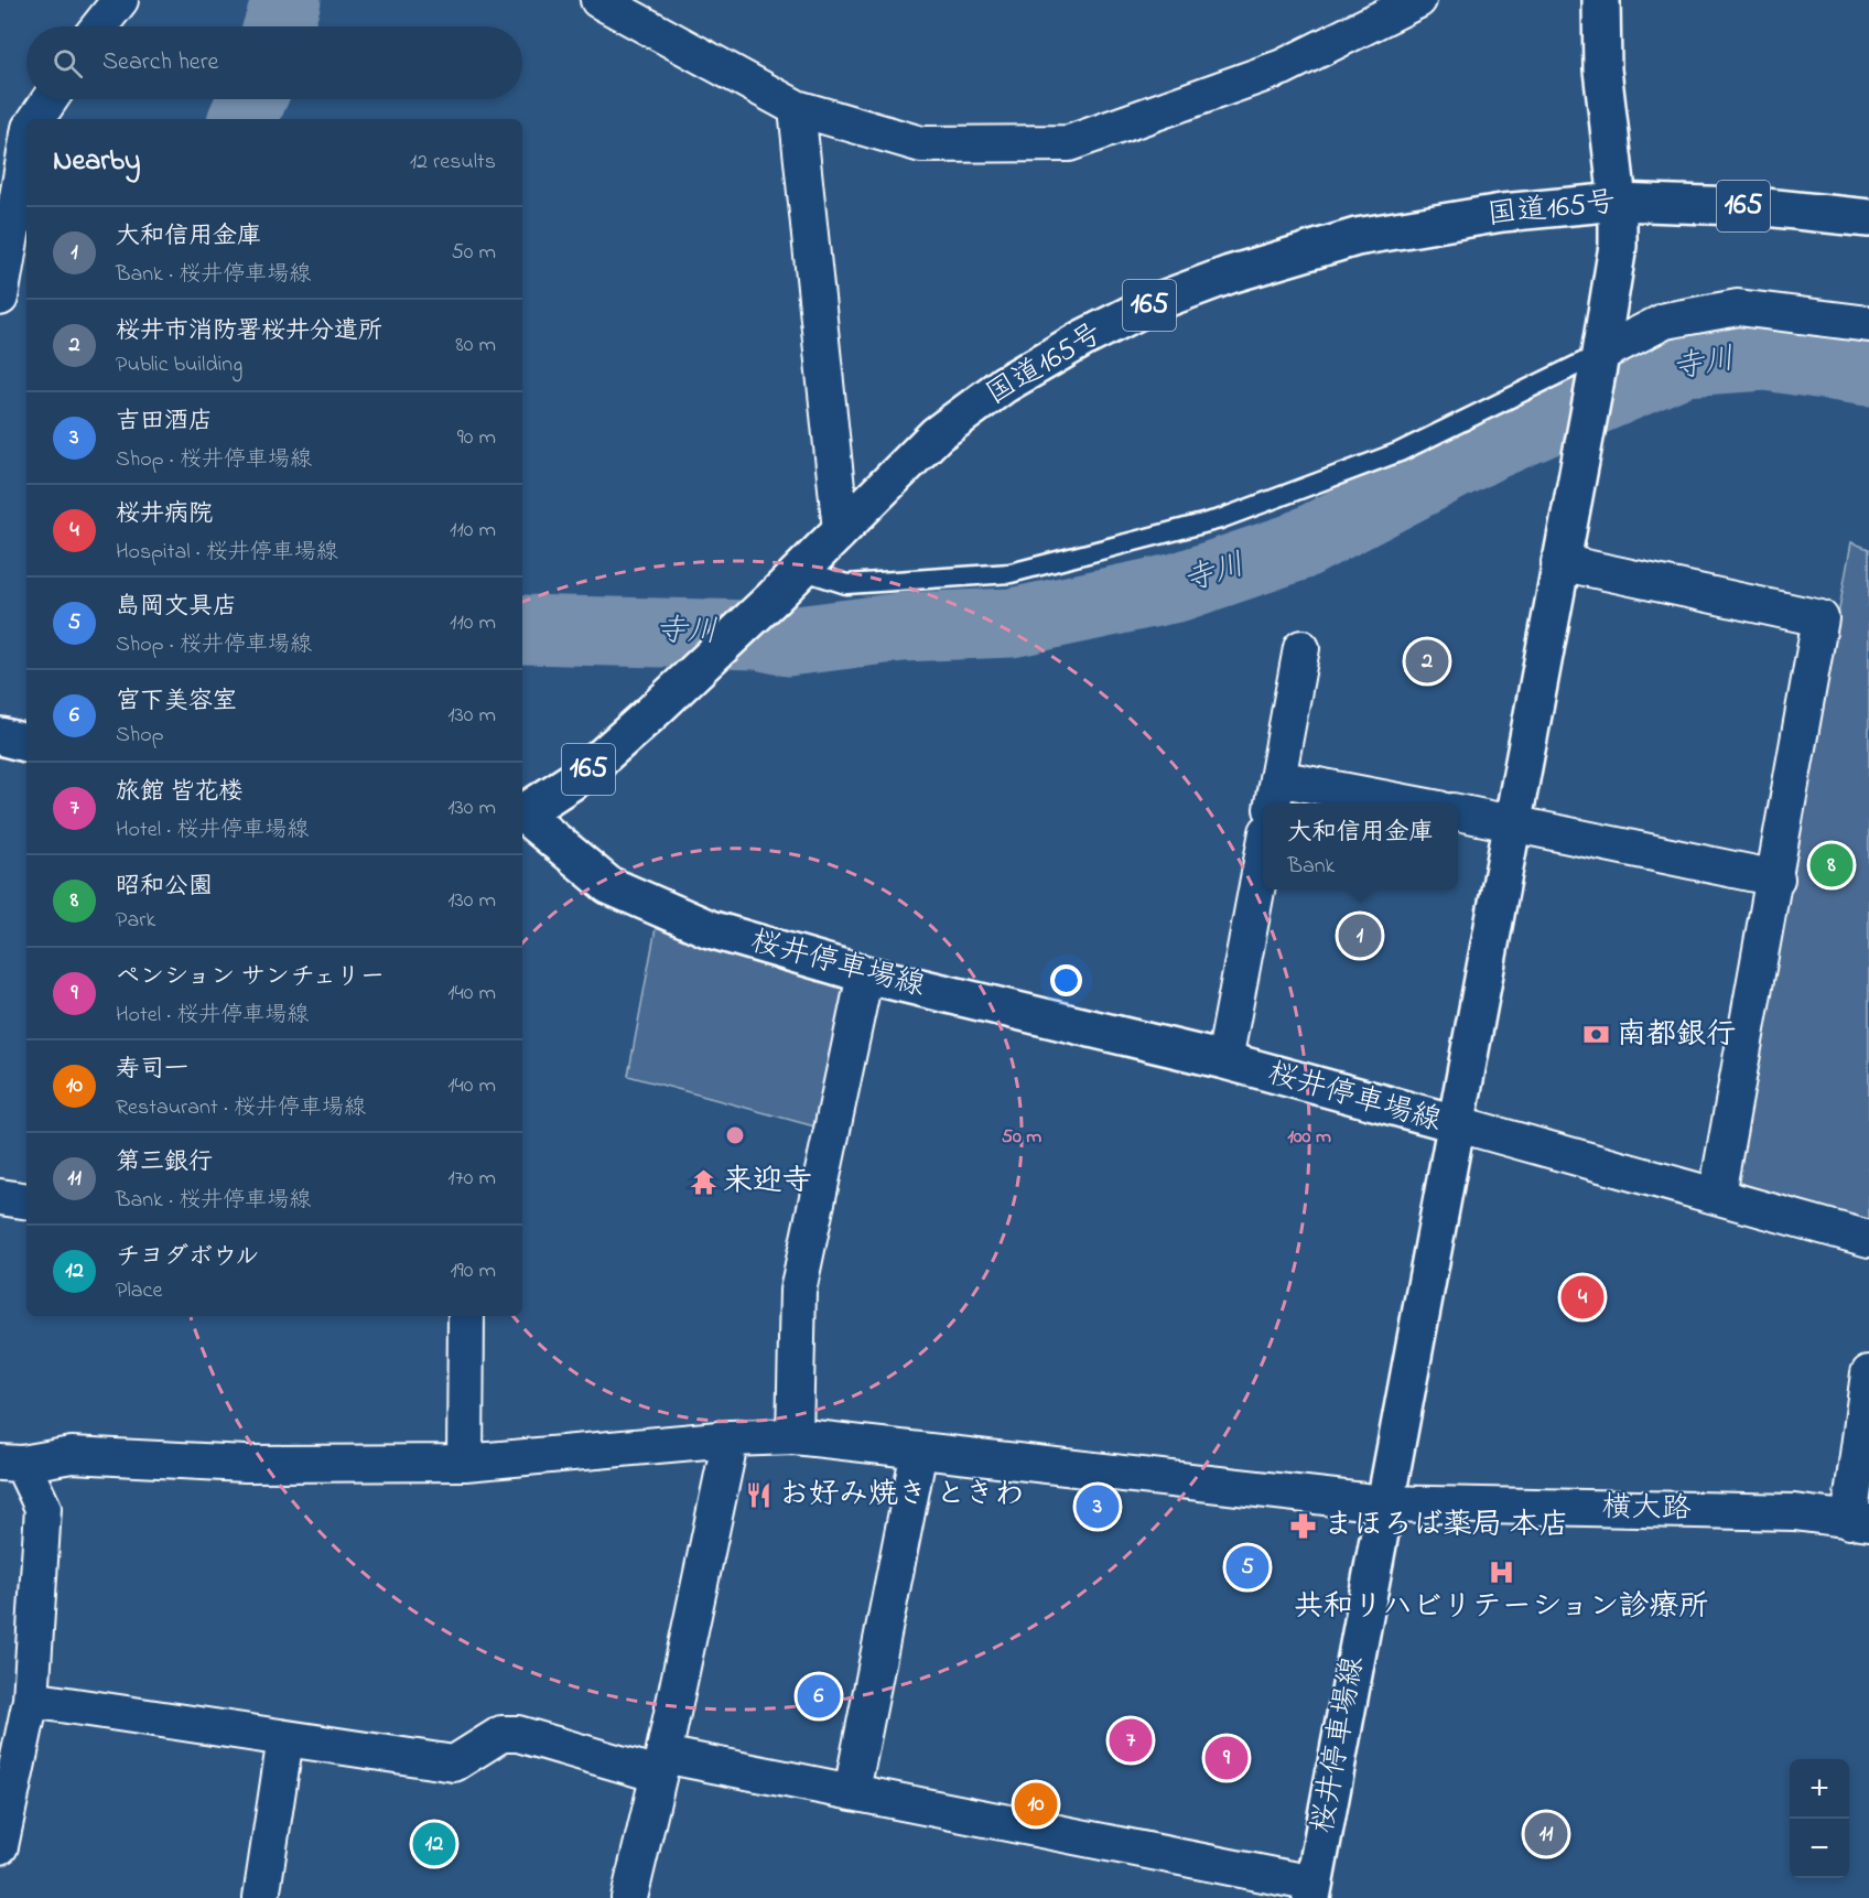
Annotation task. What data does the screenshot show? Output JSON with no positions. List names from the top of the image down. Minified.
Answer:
{"streets":{"main road":["165","国道165号","桜井停車場線"],"street":["横大路"]},"crossings":[["桜井停車場線","横大路"]],"water":["寺川"],"places":{"bank":["南都銀行"],"temple":["来迎寺"],"restaurant":["お好み焼き ときわ"],"pharmacy":["まほろば薬局 本店"],"hospital":["共和リハビリテーション診療所"]},"page":{"search":"Search here","heading":["Nearby","12 results"],"list":[{"mark":"1","name":"大和信用金庫","note":"Bank · 桜井停車場線","value":"50 m"},{"mark":"2","name":"桜井市消防署桜井分遣所","note":"Public building","value":"80 m"},{"mark":"3","name":"吉田酒店","note":"Shop · 桜井停車場線","value":"90 m"},{"mark":"4","name":"桜井病院","note":"Hospital · 桜井停車場線","value":"110 m"},{"mark":"5","name":"島岡文具店","note":"Shop · 桜井停車場線","value":"110 m"},{"mark":"6","name":"宮下美容室","note":"Shop","value":"130 m"},{"mark":"7","name":"旅館 皆花楼","note":"Hotel · 桜井停車場線","value":"130 m"},{"mark":"8","name":"昭和公園","note":"Park","value":"130 m"},{"mark":"9","name":"ペンション サンチェリー","note":"Hotel · 桜井停車場線","value":"140 m"},{"mark":"10","name":"寿司一","note":"Restaurant · 桜井停車場線","value":"140 m"},{"mark":"11","name":"第三銀行","note":"Bank · 桜井停車場線","value":"170 m"},{"mark":"12","name":"チヨダボウル","note":"Place","value":"190 m"}],"pins":["2","8","1","4","3","5","6","7","9","10","11","12"],"popup":["大和信用金庫","Bank"],"map_buttons":["+","−"]},"rings":["50 m","100 m"]}
